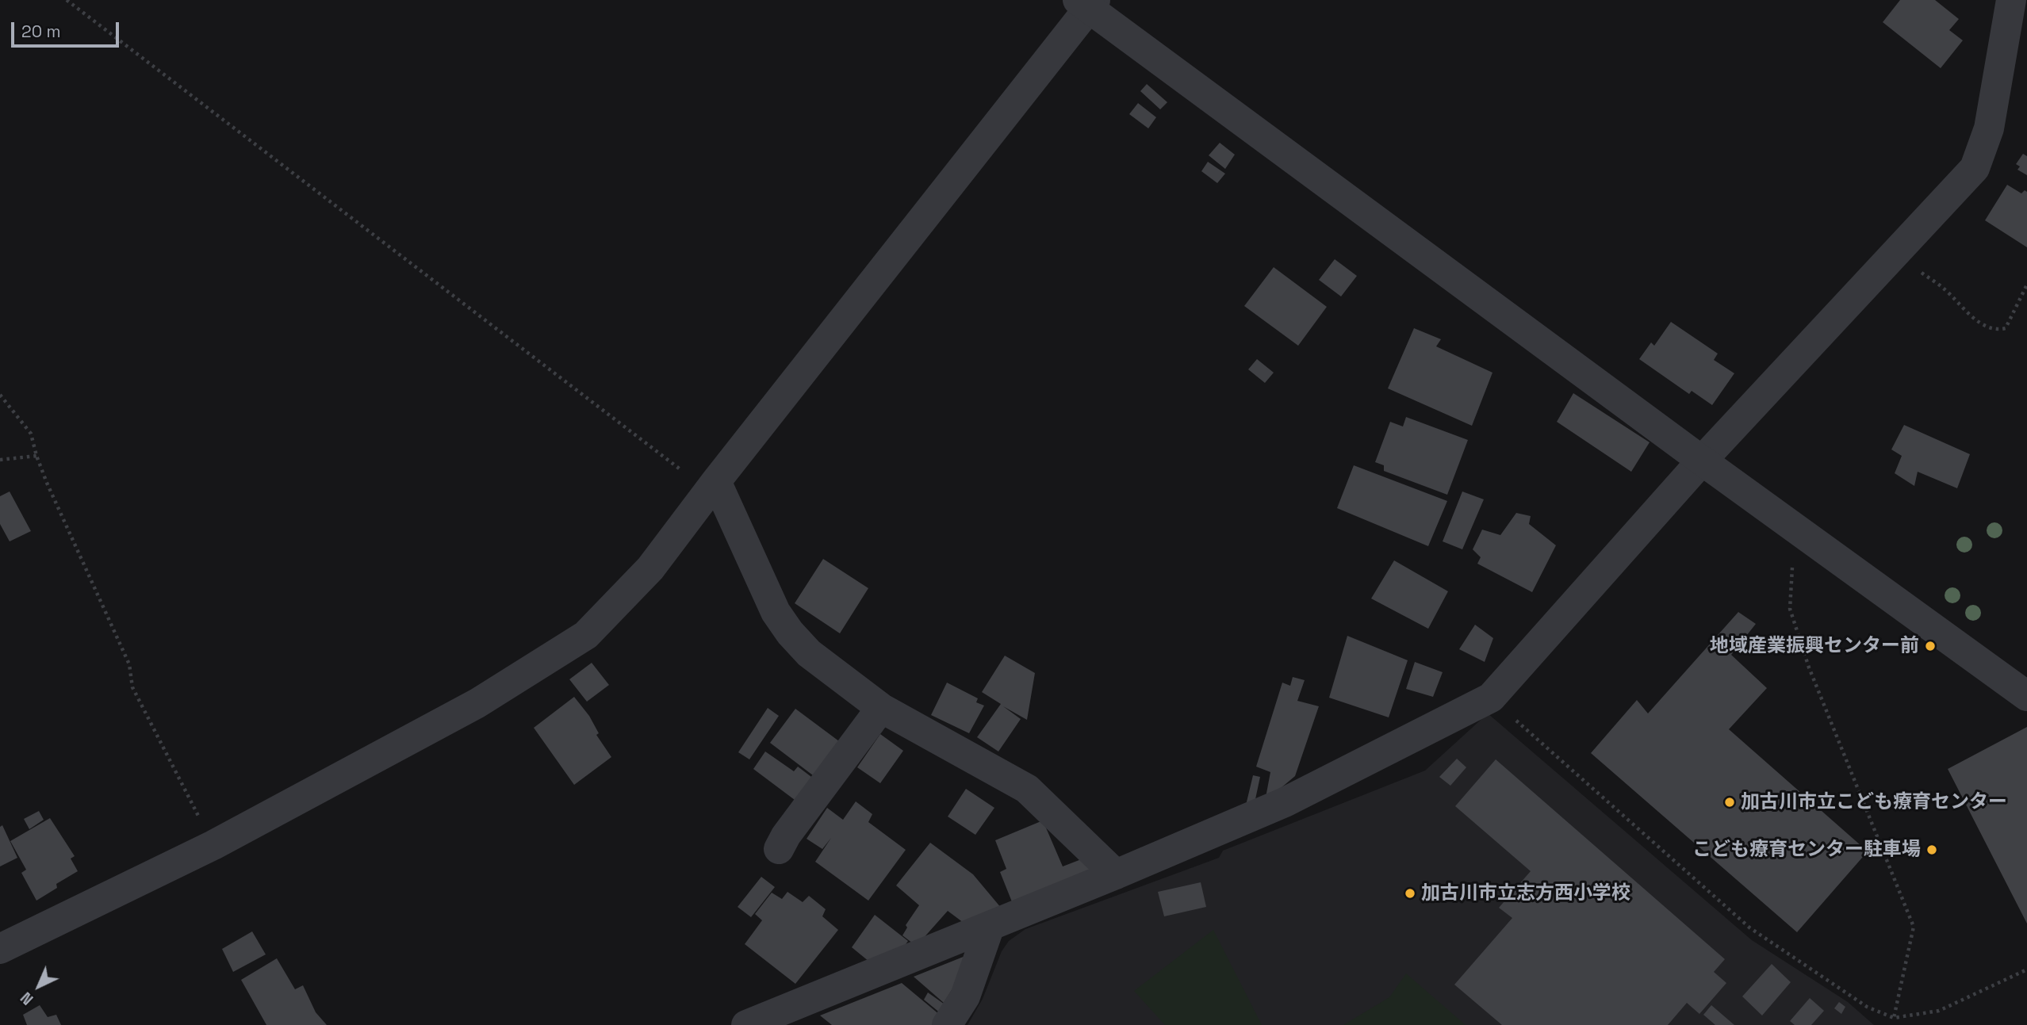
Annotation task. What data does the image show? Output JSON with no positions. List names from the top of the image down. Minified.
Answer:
{"places":["地域産業振興センター前","加古川市立こども療育センター","こども療育センター駐車場","加古川市立志方西小学校"],"scale_bar":"20 m","north":"bottom left"}
